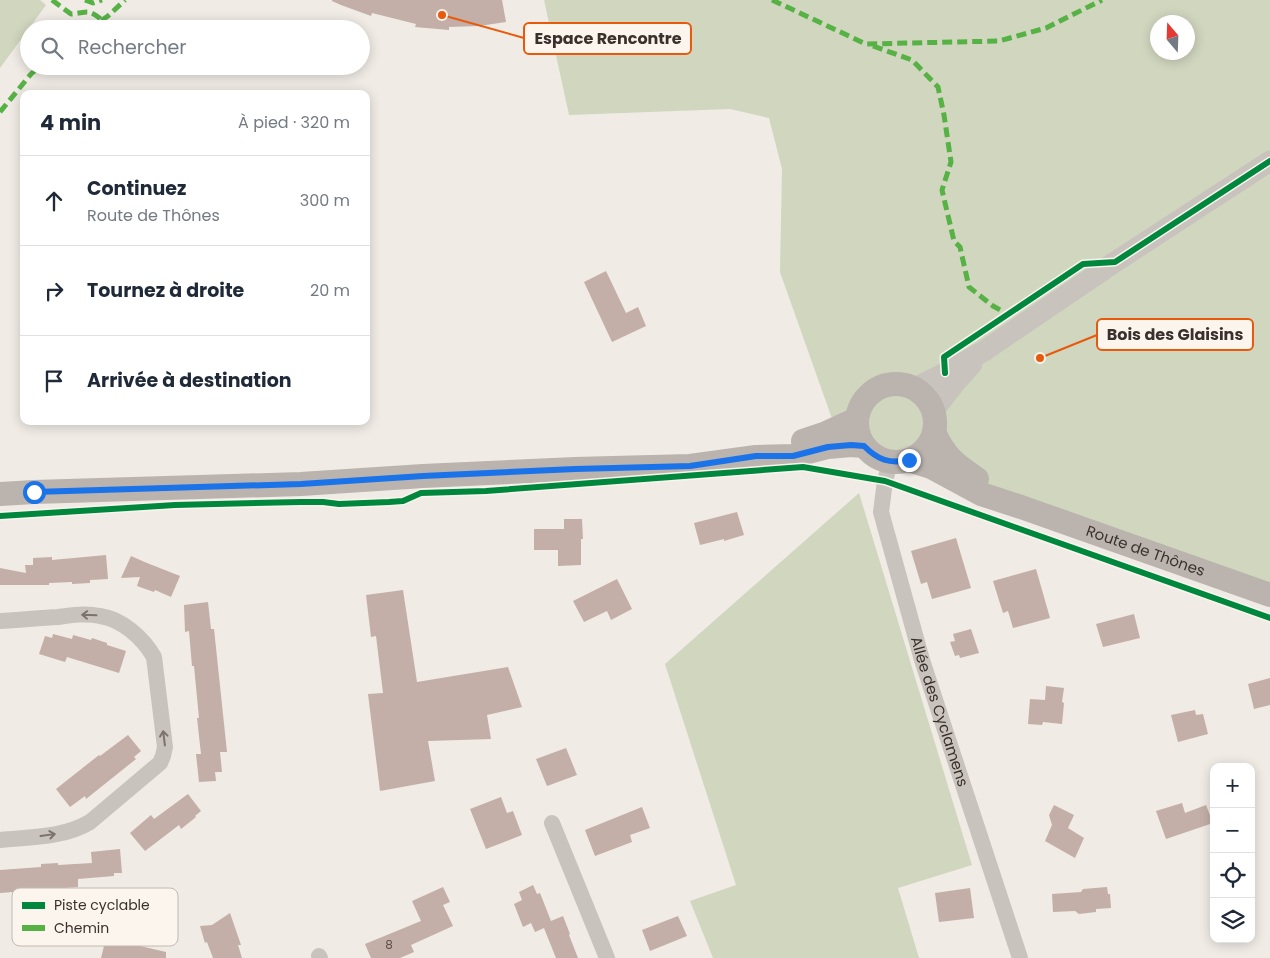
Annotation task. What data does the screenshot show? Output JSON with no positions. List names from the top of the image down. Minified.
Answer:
{"streets":{"main road":["Route de Thônes"],"street":["Allée des Cyclamens"]},"crossings":[["Route de Thônes","Allée des Cyclamens"]],"places":["Espace Rencontre","Bois des Glaisins"],"house_numbers":["8"],"legend":["Piste cyclable","Chemin"],"north":"top","page":{"search":"Rechercher","heading":["4 min","À pied · 320 m"],"list":[["Continuez","Route de Thônes","300 m"],["Tournez à droite","20 m"],"Arrivée à destination"],"map_buttons":["+","−"]}}
